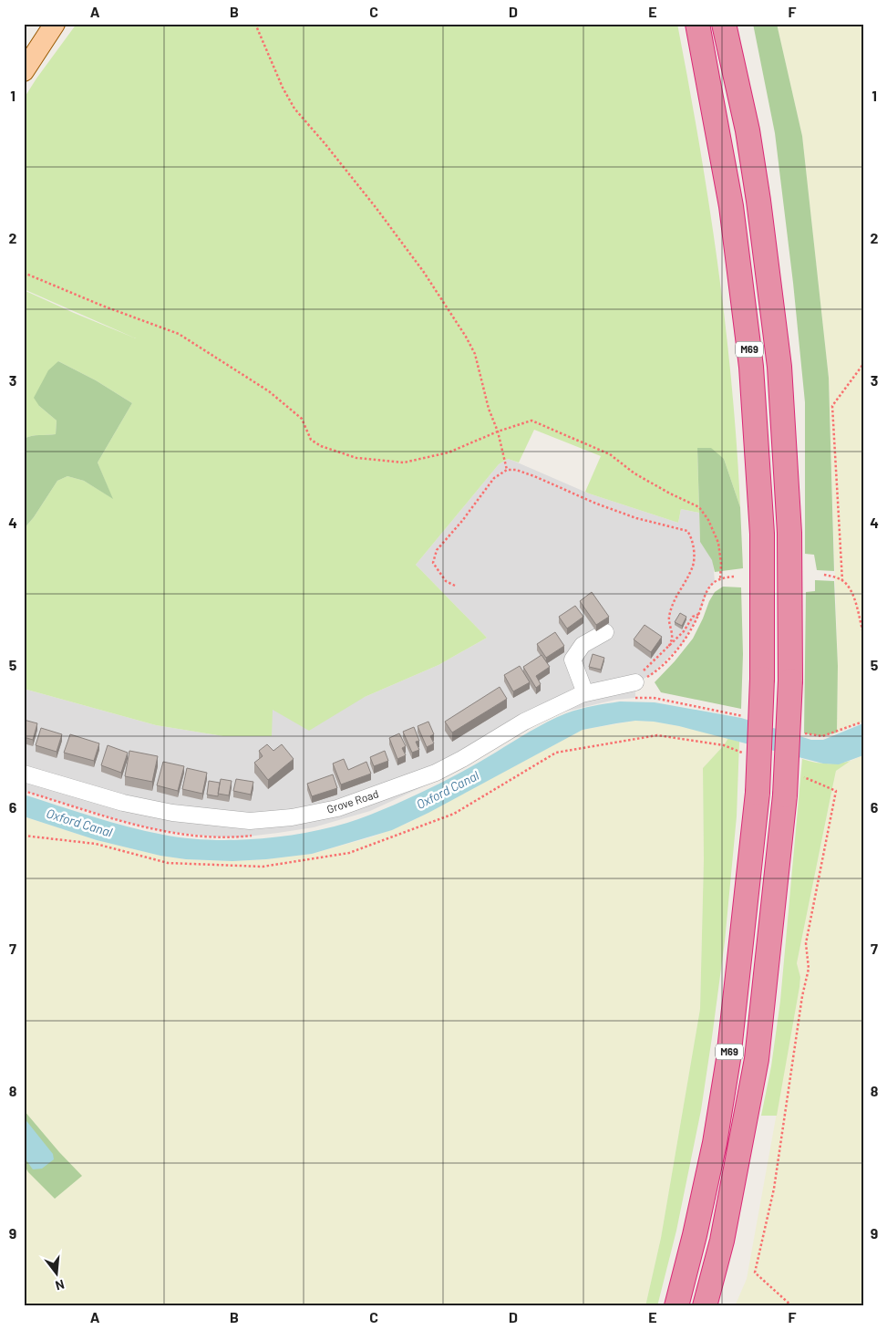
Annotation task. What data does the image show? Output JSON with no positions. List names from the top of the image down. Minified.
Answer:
{"streets":{"highway":["M69"],"street":["Grove Road"]},"water":["Oxford Canal"],"north":"bottom","grid":{"columns":["A","B","C","D","E","F"],"rows":["1","2","3","4","5","6","7","8","9"]}}
